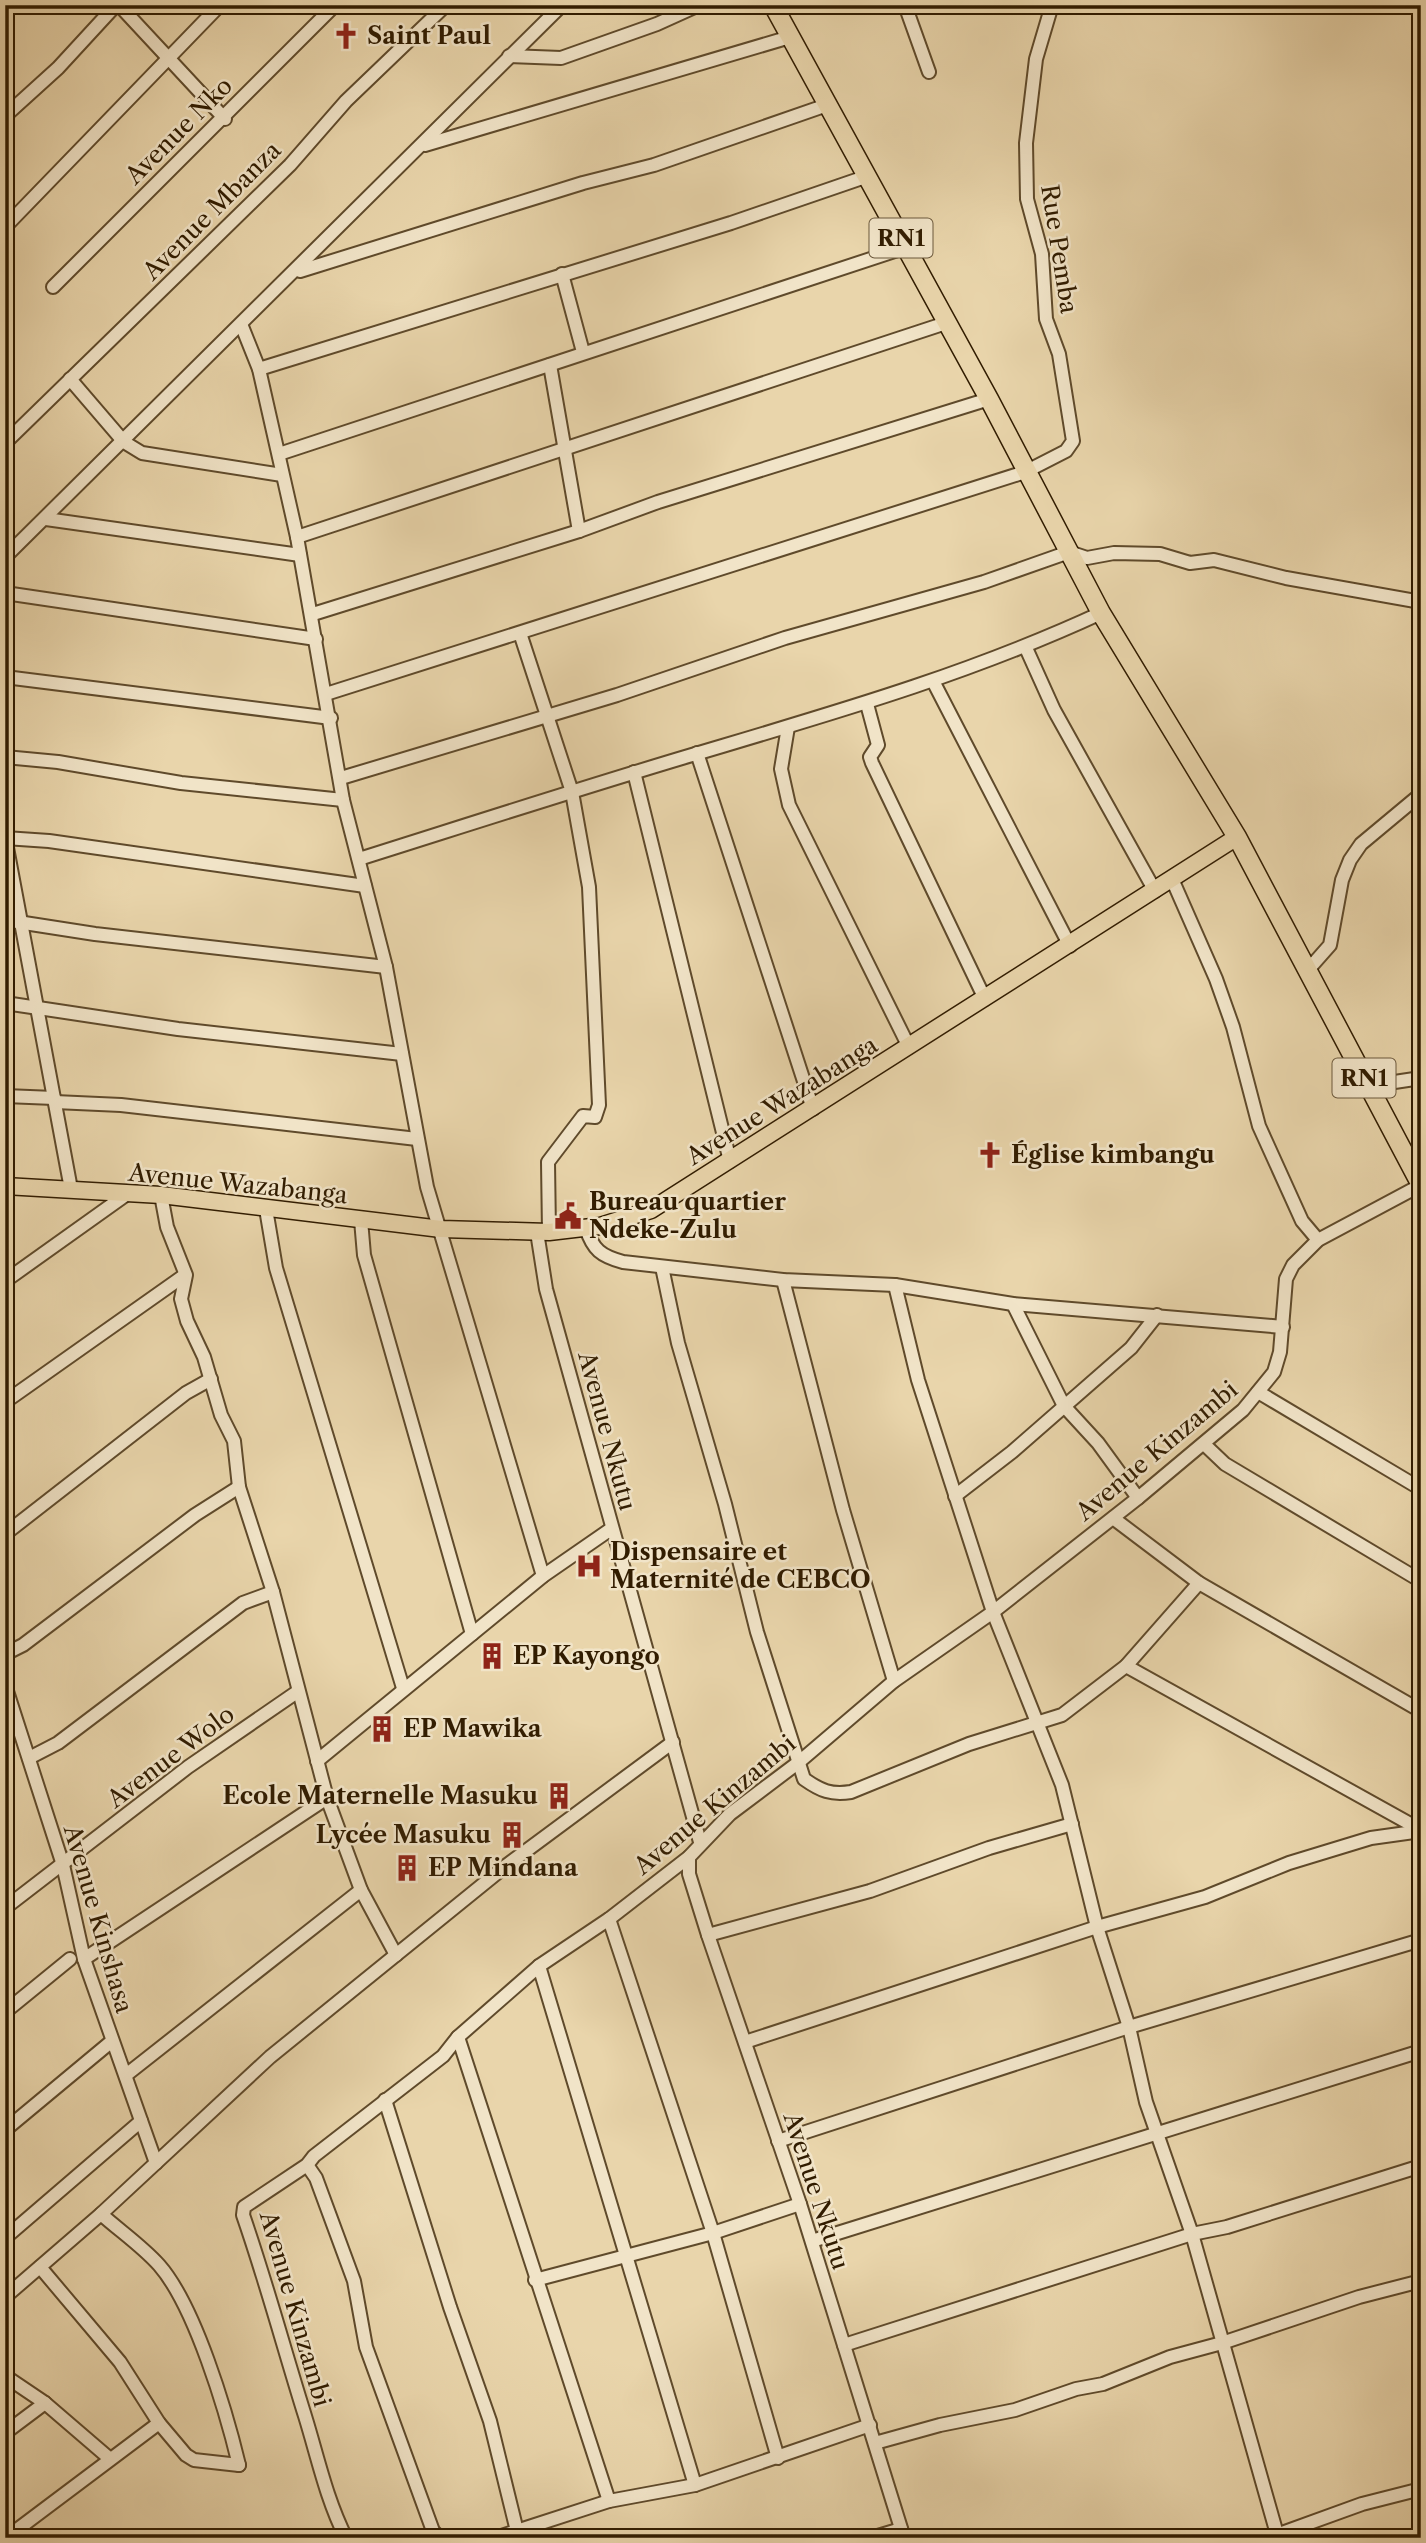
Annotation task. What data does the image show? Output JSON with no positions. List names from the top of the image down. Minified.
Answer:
{"streets":{"highway":["RN1"],"main road":["Avenue Wazabanga"],"street":["Avenue Nko","Avenue Mbanza","Rue Pemba","Avenue Nkutu","Avenue Kinzambi","Avenue Wolo","Avenue Kinshasa"]},"crossings":[["RN1","Rue Pemba"],["RN1","Avenue Wazabanga"],["RN1","Avenue Kinzambi"],["Rue Pemba","Avenue Nkutu"],["Avenue Wazabanga","Avenue Nkutu"],["Avenue Nkutu","Avenue Kinzambi"],["Avenue Wolo","Avenue Kinshasa"]],"places":{"church":["Saint Paul","Église kimbangu"],"public building":["Bureau quartier Ndeke-Zulu"],"hospital":["Dispensaire et Maternité de CEBCO"],"building":["EP Kayongo","EP Mawika","Ecole Maternelle Masuku","Lycée Masuku","EP Mindana"]}}
